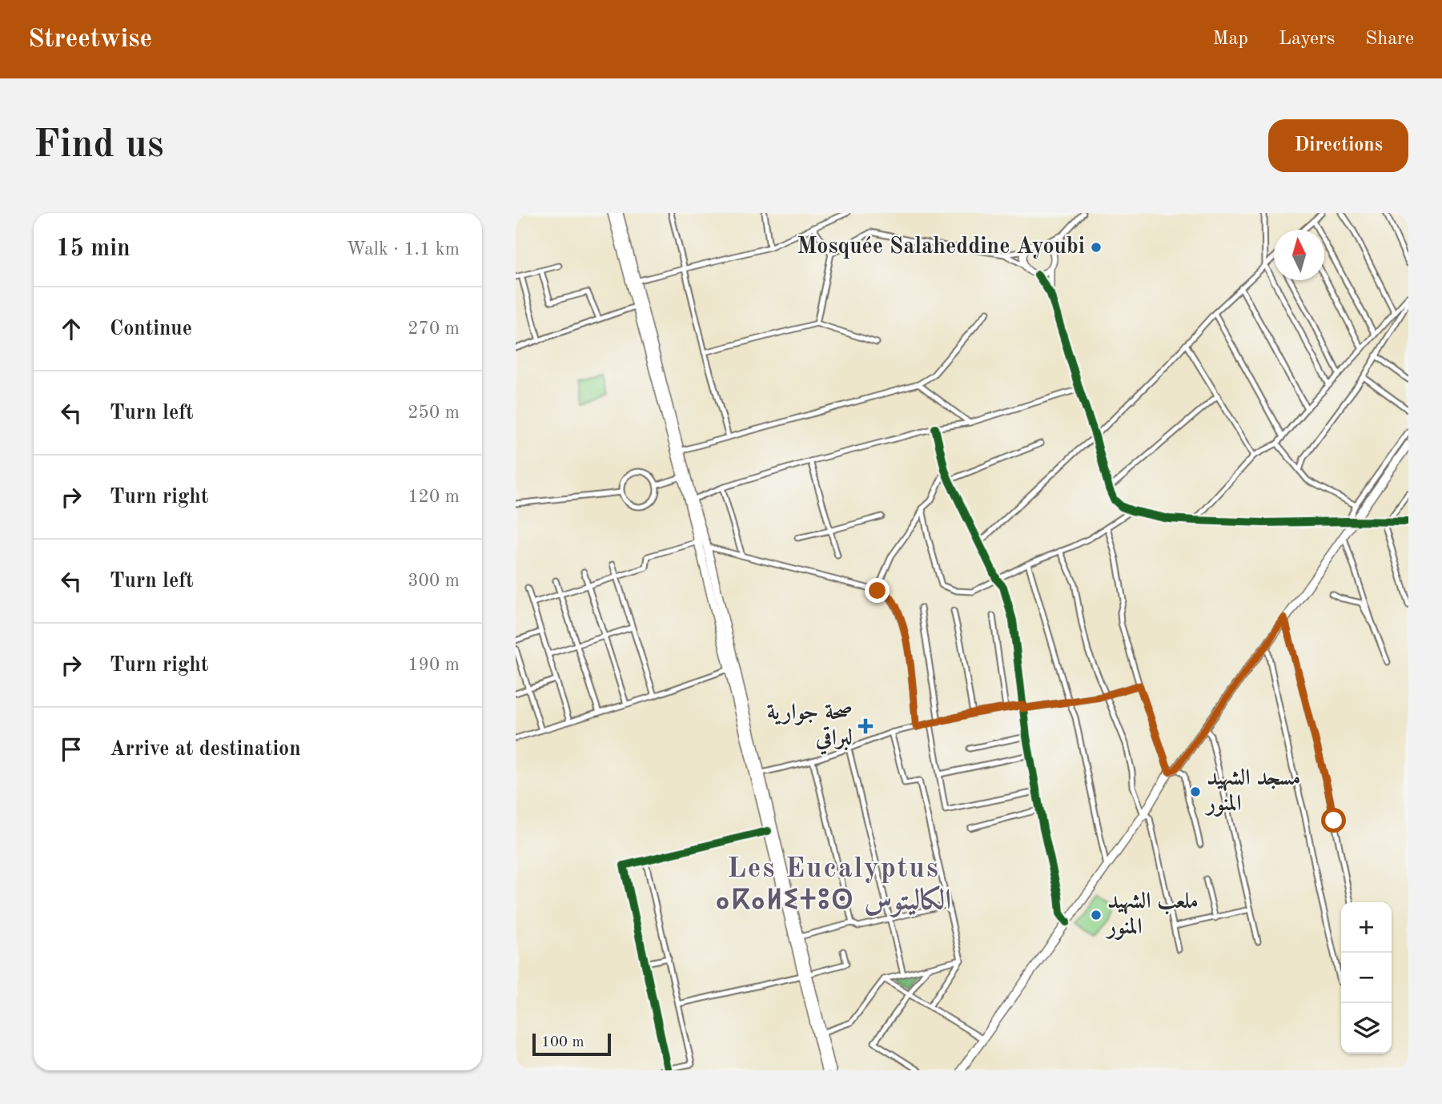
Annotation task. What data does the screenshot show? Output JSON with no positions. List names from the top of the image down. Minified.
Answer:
{"districts":["Les Eucalyptus ⴰⴽⴰⵍⵉⵜⵓⵙ الكاليتوس"],"places":{"other":["Mosquée Salaheddine Ayoubi","مسجد الشهيد المنور","ملعب الشهيد المنور"],"health":["صحة جوارية لبراقي"]},"scale_bar":"100 m","north":"top","page":{"header":"Streetwise","nav":["Map","Layers","Share"],"buttons":"Directions","title":"Find us","heading":["15 min","Walk · 1.1 km"],"list":[["Continue","270 m"],["Turn left","250 m"],["Turn right","120 m"],["Turn left","300 m"],["Turn right","190 m"],"Arrive at destination"],"map_buttons":["+","−"],"scale":"100 m"}}
